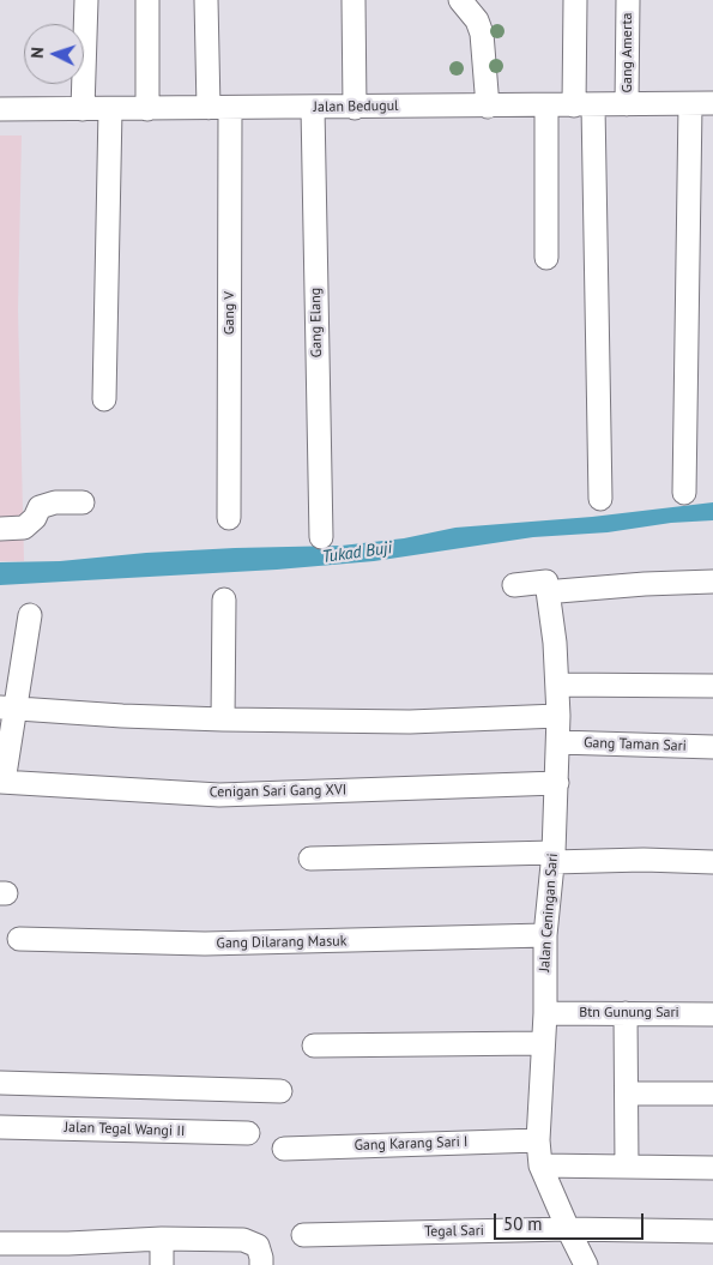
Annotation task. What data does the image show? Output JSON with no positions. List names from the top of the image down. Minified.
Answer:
{"streets":{"street":["Gang Amerta","Jalan Bedugul","Gang V","Gang Elang","Gang Taman Sari","Cenigan Sari Gang XVI","Jalan Ceningan Sari","Gang Dilarang Masuk","Btn Gunung Sari","Jalan Tegal Wangi II","Gang Karang Sari I","Tegal Sari"]},"crossings":[["Gang Amerta","Jalan Bedugul"],["Jalan Bedugul","Gang V"],["Jalan Bedugul","Gang Elang"],["Gang Taman Sari","Jalan Ceningan Sari"],["Cenigan Sari Gang XVI","Jalan Ceningan Sari"],["Jalan Ceningan Sari","Gang Dilarang Masuk"],["Jalan Ceningan Sari","Btn Gunung Sari"],["Jalan Ceningan Sari","Gang Karang Sari I"],["Jalan Ceningan Sari","Tegal Sari"]],"water":["Tukad Buji"],"scale_bar":"50 m","north":"left"}
